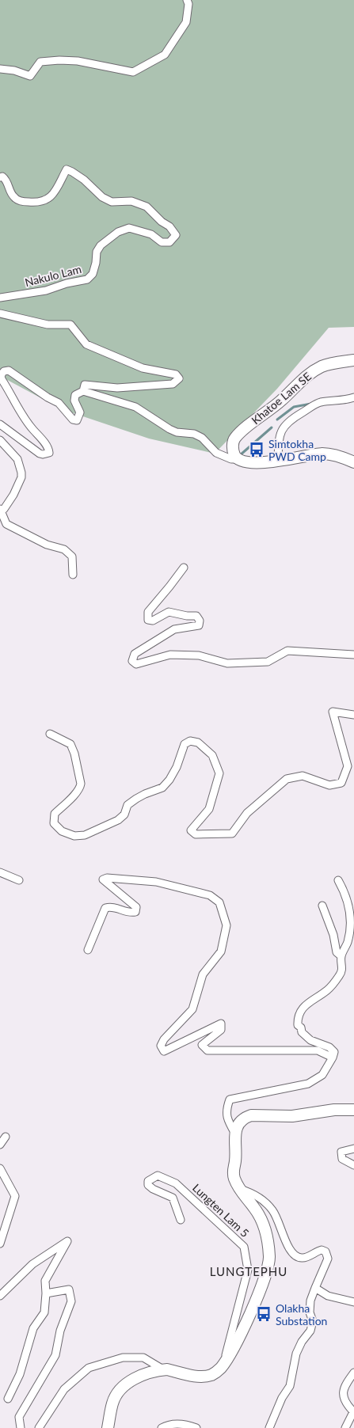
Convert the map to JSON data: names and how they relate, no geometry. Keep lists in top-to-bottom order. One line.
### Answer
{"streets":{"main road":["Khatoe Lam SE"],"street":["Nakulo Lam","Lungten Lam 5"]},"districts":["LUNGTEPHU"],"places":{"bus stop":["Simtokha PWD Camp","Olakha Substation"]}}
